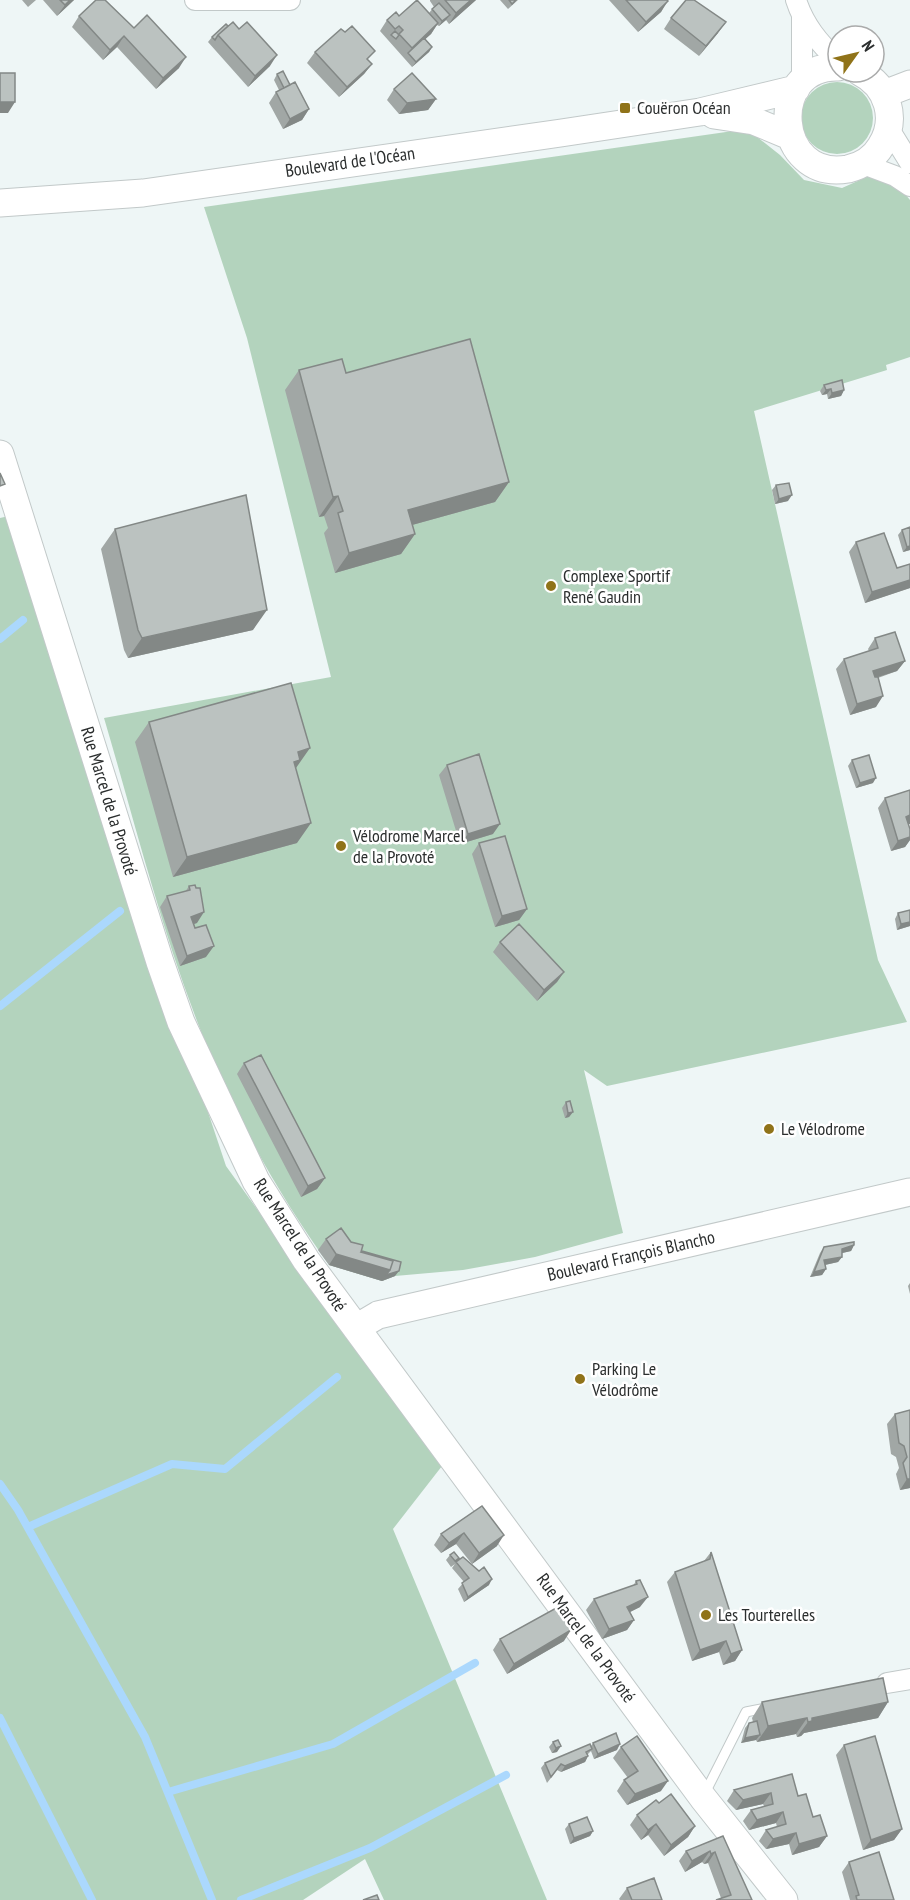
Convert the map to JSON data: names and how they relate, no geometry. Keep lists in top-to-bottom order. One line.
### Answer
{"streets":{"main road":["Boulevard de l'Océan","Rue Marcel de la Provoté","Boulevard François Blancho"]},"crossings":[["Rue Marcel de la Provoté","Boulevard François Blancho"]],"places":{"transit":["Couëron Océan"],"other":["Complexe Sportif René Gaudin","Vélodrome Marcel de la Provoté","Le Vélodrome","Parking Le Vélodrôme","Les Tourterelles"]},"north":"top right"}
